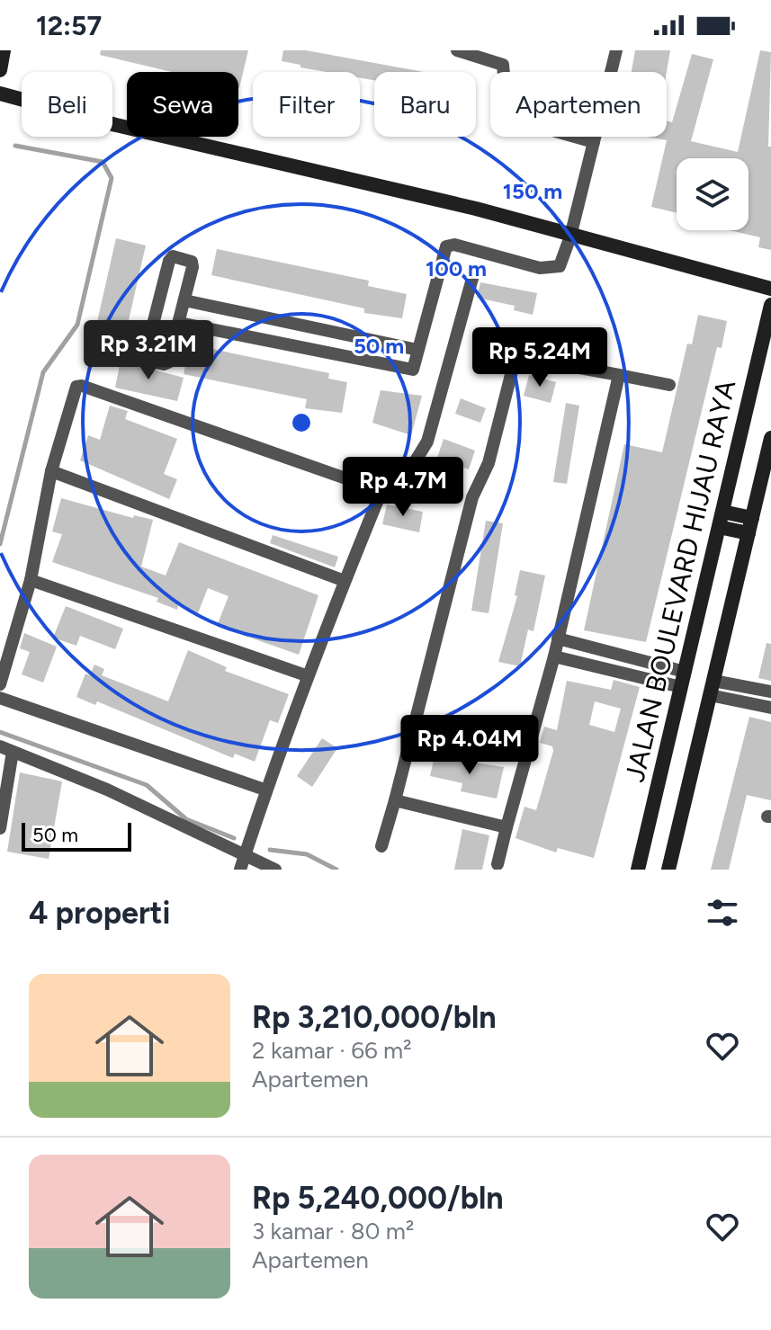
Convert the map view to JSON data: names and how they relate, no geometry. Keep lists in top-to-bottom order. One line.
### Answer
{"streets":{"street":["JALAN BOULEVARD HIJAU RAYA"]},"scale_bar":"50 m","page":{"status":"12:57","chip":["Beli","Sewa","Filter","Baru","Apartemen"],"price":["Rp 3.21M","Rp 5.24M","Rp 4.7M","Rp 4.04M"],"scale":"50 m","heading":"4 properti","list":[{"name":"Rp 3,210,000/bln","note":"2 kamar · 66 m² · Apartemen"},{"name":"Rp 5,240,000/bln","note":"3 kamar · 80 m² · Apartemen"}]},"rings":["150 m","100 m","50 m"]}
